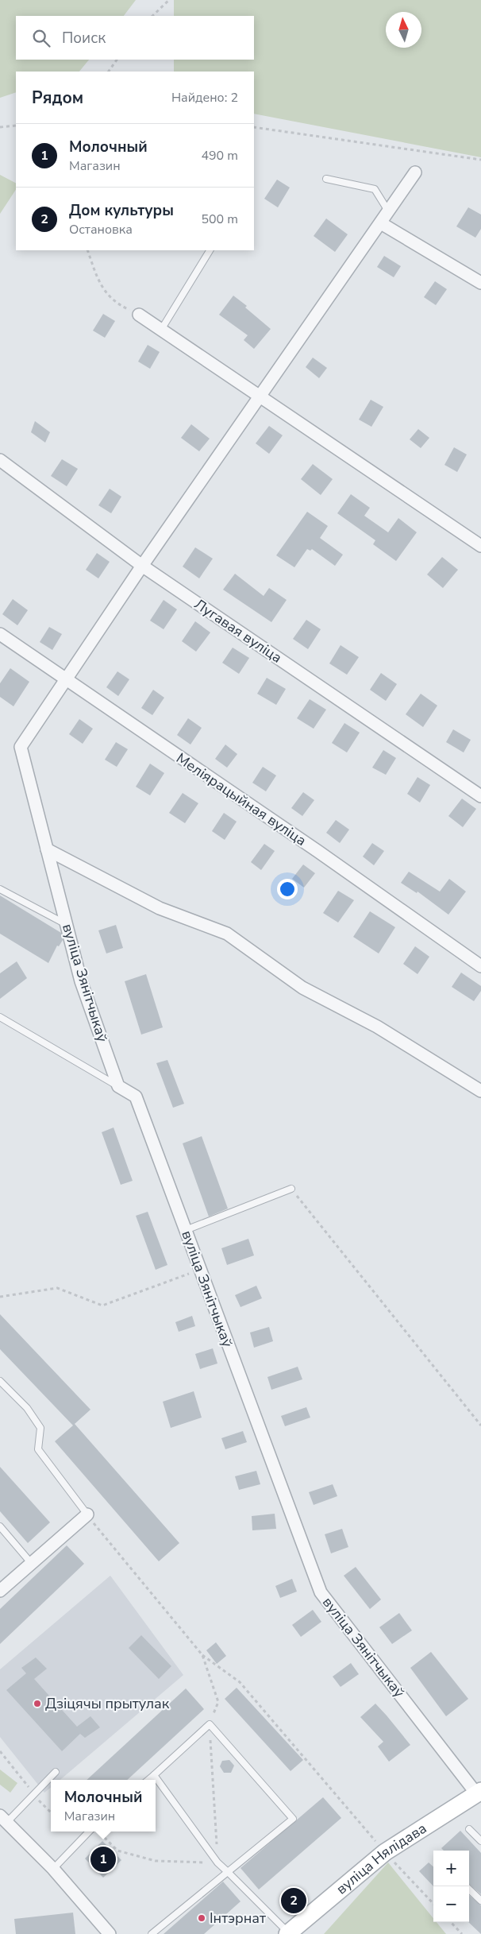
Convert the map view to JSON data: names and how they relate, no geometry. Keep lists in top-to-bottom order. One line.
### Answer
{"streets":{"street":["Лугавая вуліца","Меліярацыйная вуліца","вуліца Зянітчыкаў","вуліца Нялідава"]},"crossings":[["Меліярацыйная вуліца","вуліца Зянітчыкаў"],["вуліца Зянітчыкаў","вуліца Нялідава"]],"places":["Дзіцячы прытулак","Інтэрнат"],"north":"top","page":{"search":"Поиск","heading":["Рядом","Найдено: 2"],"list":[{"mark":"1","name":"Молочный","note":"Магазин","value":"490 m"},{"mark":"2","name":"Дом культуры","note":"Остановка","value":"500 m"}],"popup":["Молочный","Магазин"],"pins":["1","2"],"map_buttons":["+","−"]}}
